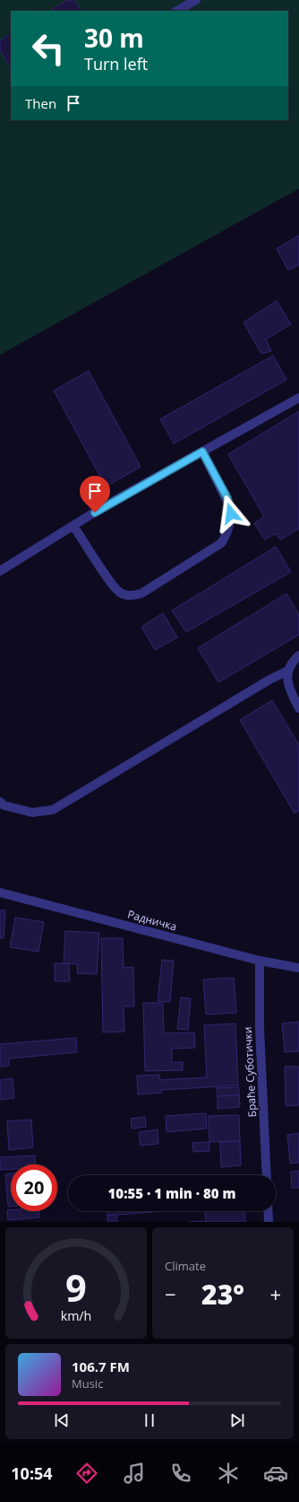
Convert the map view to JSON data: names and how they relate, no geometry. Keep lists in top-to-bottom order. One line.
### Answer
{"streets":{"street":["Радничка","Браће Суботички"]},"crossings":[["Радничка","Браће Суботички"]],"page":{"turn":["30 m","Turn left"],"then":"Then","limit":"20","trip":"10:55 · 1 min · 80 m","tile":"Climate","heat":["−","23°","+"],"song":["106.7 FM","Music"],"tabs":"10:54","gauge":["9","km/h"]}}
